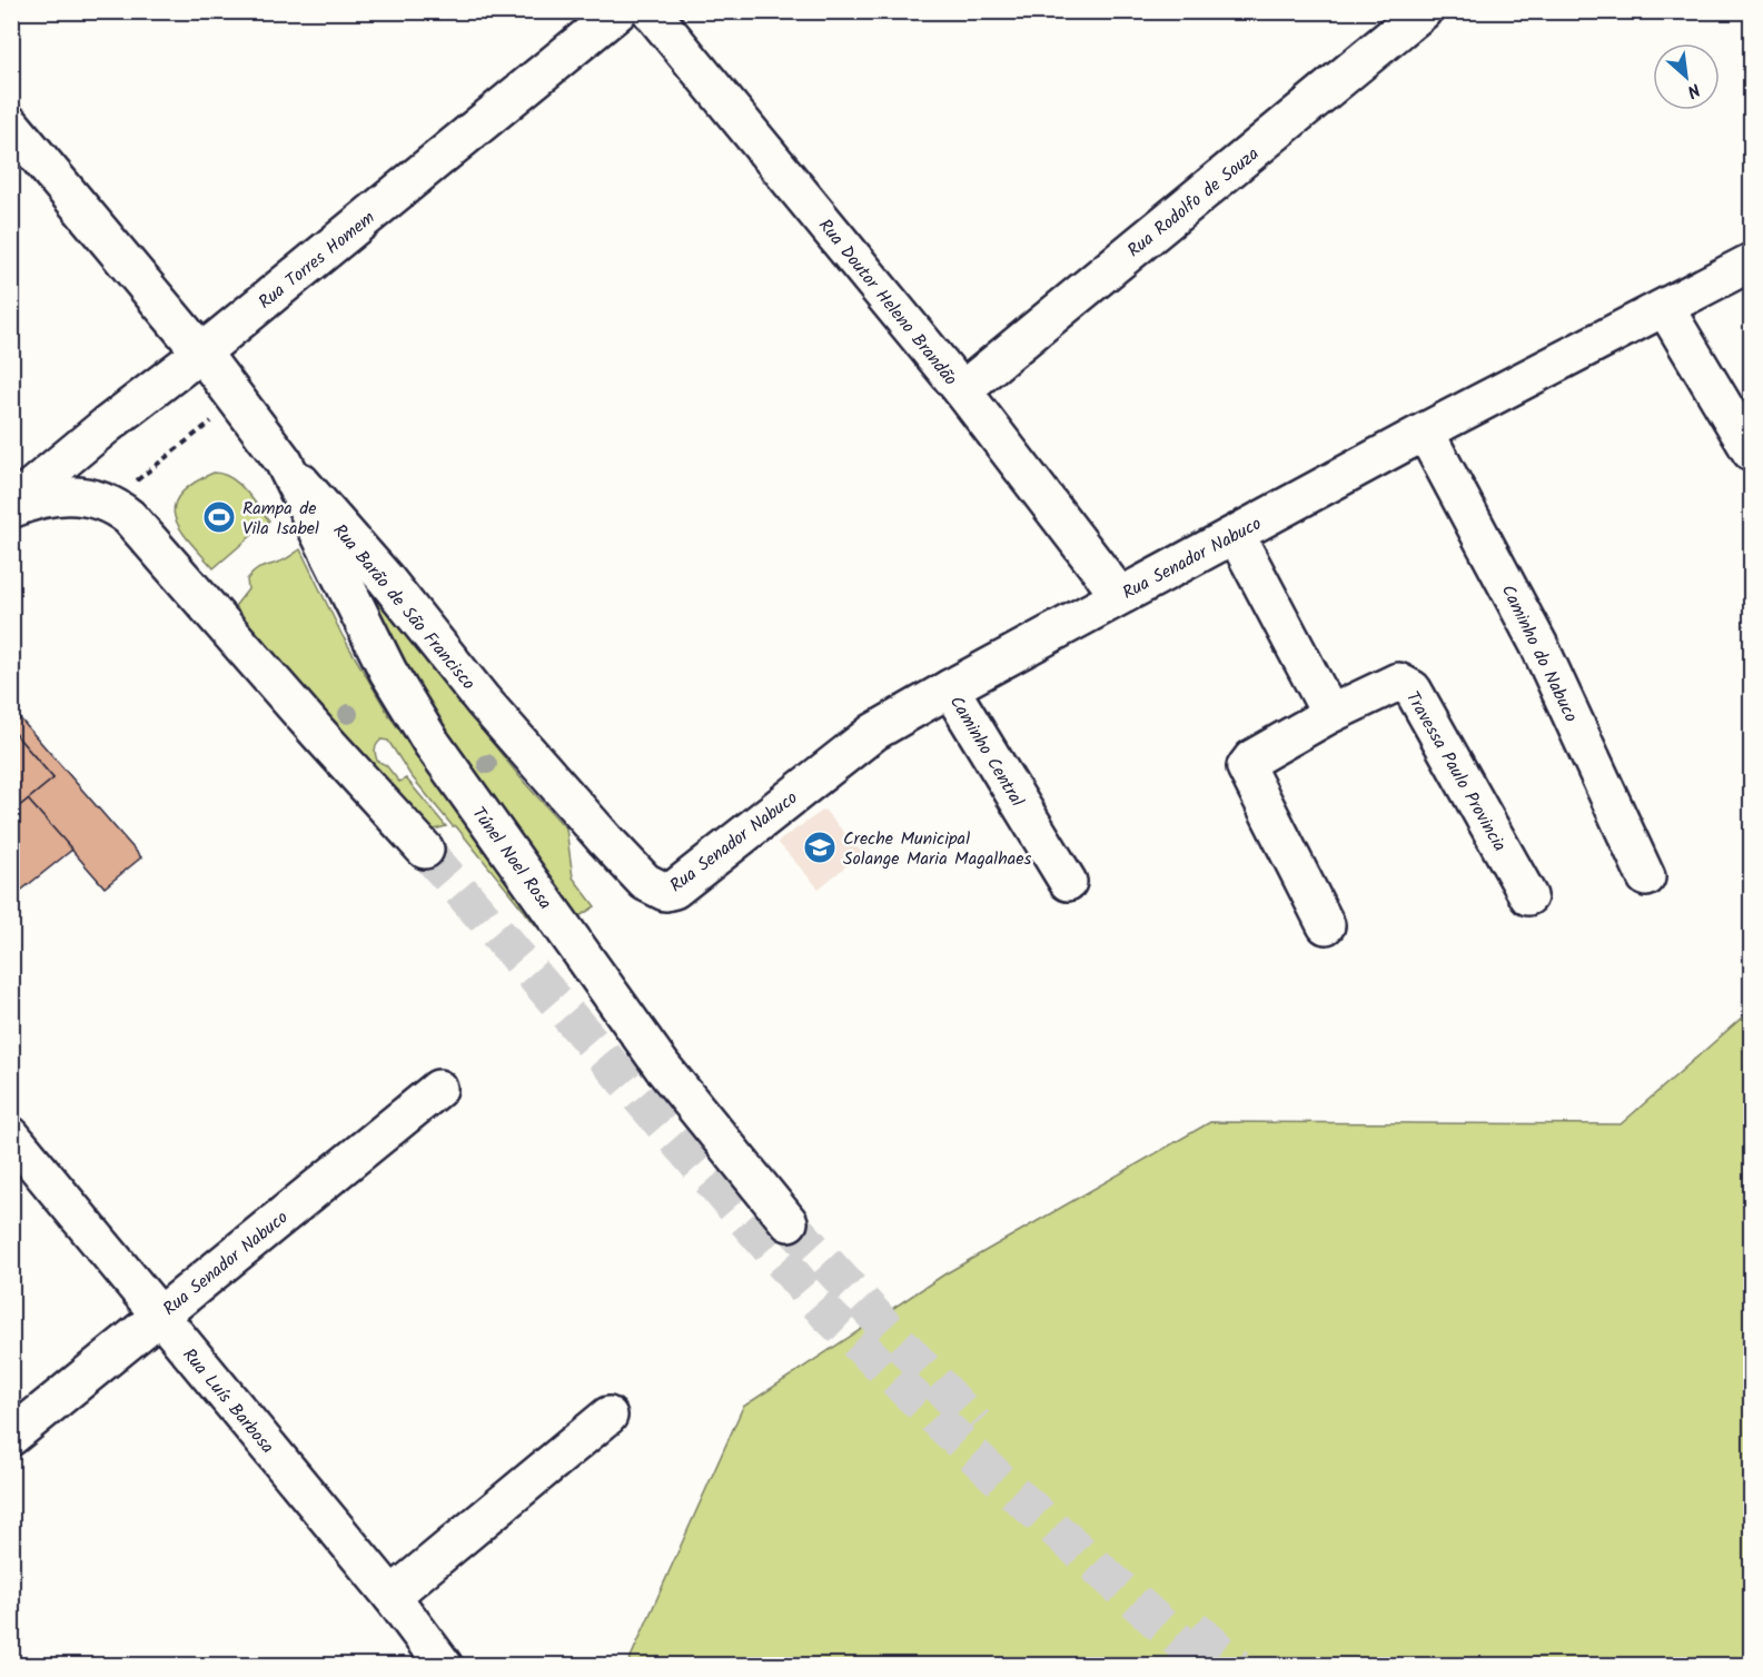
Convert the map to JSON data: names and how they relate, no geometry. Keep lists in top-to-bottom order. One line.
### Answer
{"streets":{"street":["Rua Rodolfo de Souza","Rua Torres Homem","Rua Doutor Heleno Brandão","Rua Senador Nabuco","Rua Barão de São Francisco","Caminho do Nabuco","Caminho Central","Travessa Paulo Provincia","Túnel Noel Rosa","Rua Luís Barbosa"]},"crossings":[["Rua Rodolfo de Souza","Rua Doutor Heleno Brandão"],["Rua Torres Homem","Rua Barão de São Francisco"],["Rua Doutor Heleno Brandão","Rua Senador Nabuco"],["Rua Senador Nabuco","Rua Barão de São Francisco"],["Rua Senador Nabuco","Caminho do Nabuco"],["Rua Senador Nabuco","Caminho Central"],["Rua Senador Nabuco","Rua Luís Barbosa"],["Rua Barão de São Francisco","Túnel Noel Rosa"]],"places":{"sports":["Rampa de Vila Isabel"],"school or university":["Creche Municipal Solange Maria Magalhaes"]},"north":"bottom right"}
